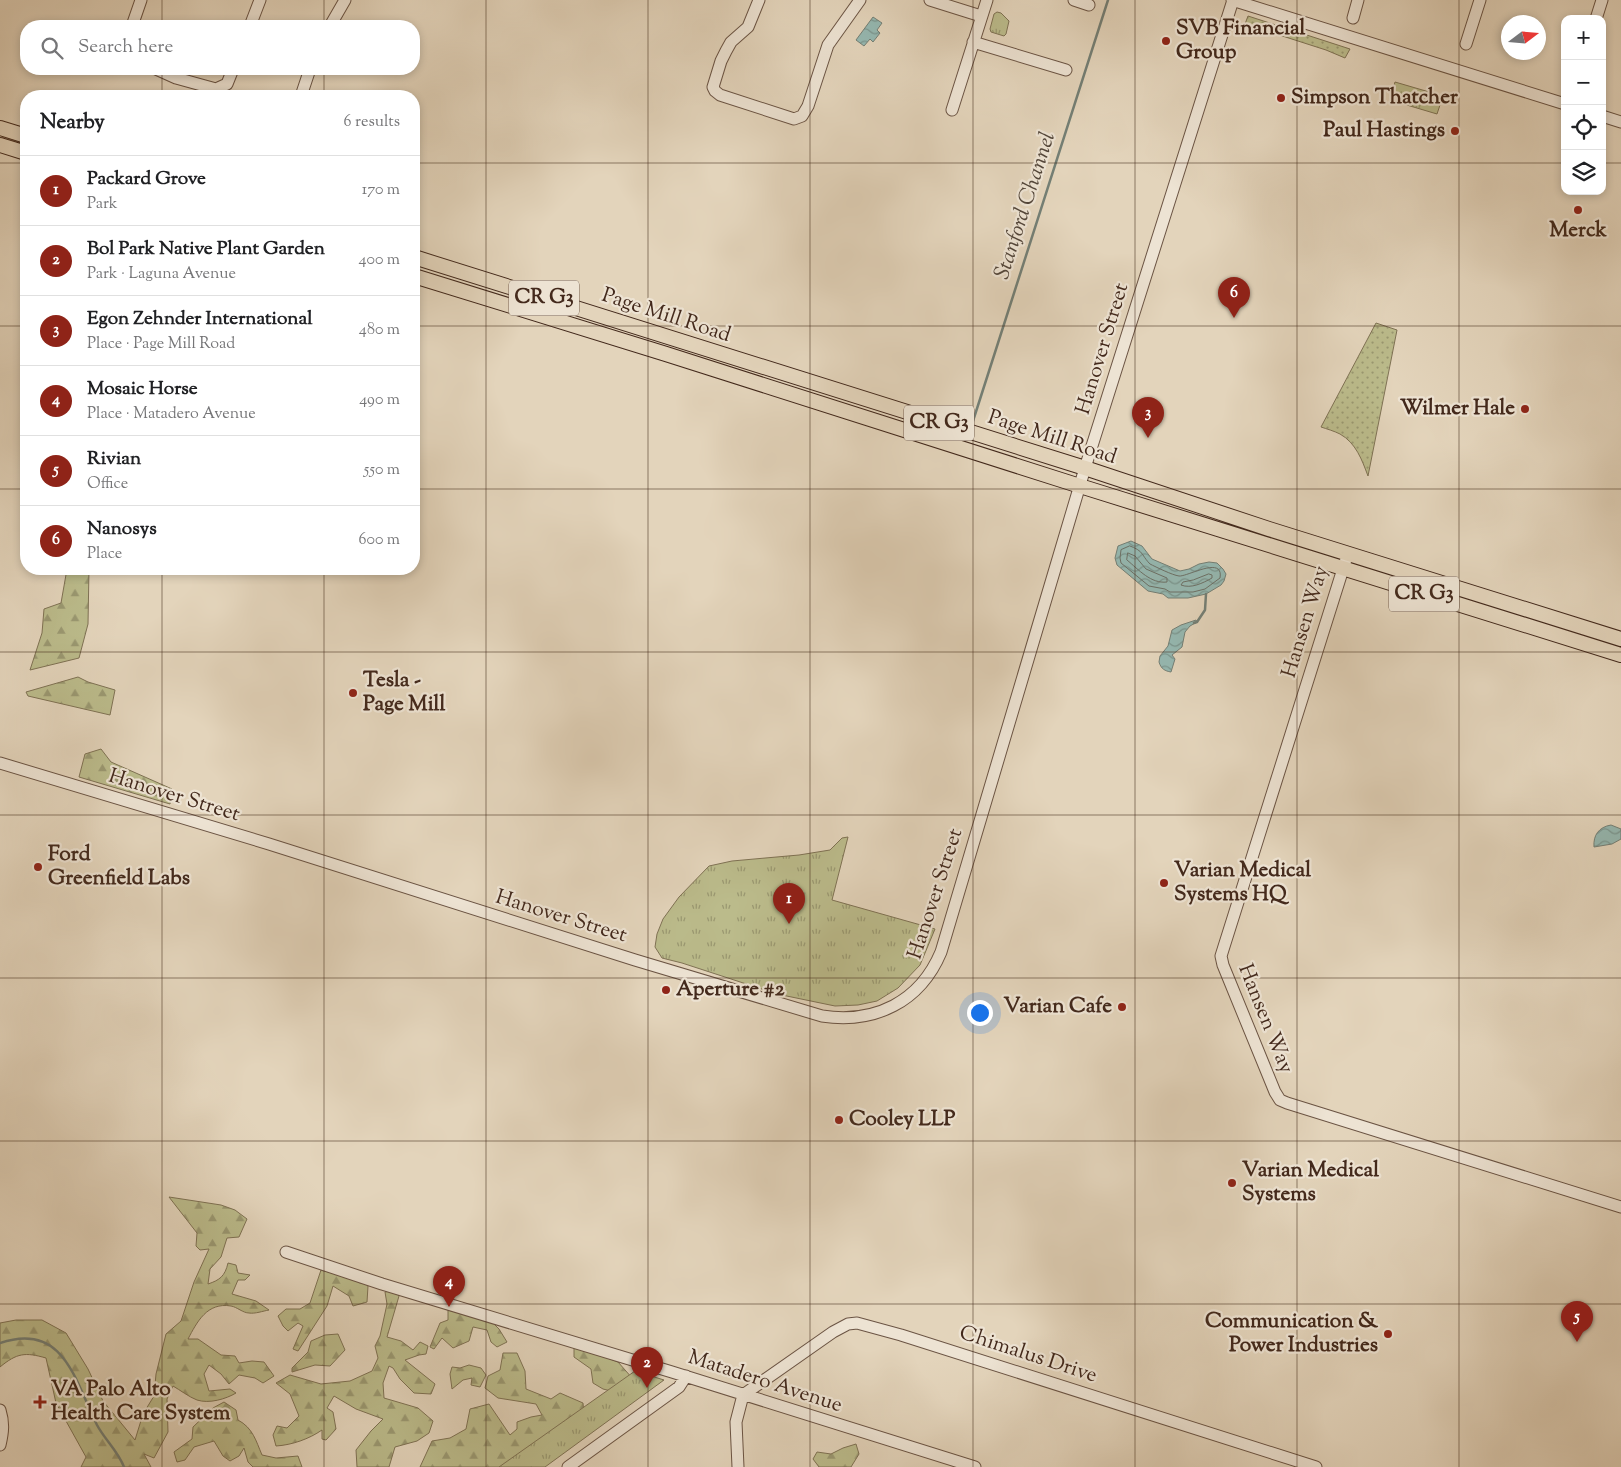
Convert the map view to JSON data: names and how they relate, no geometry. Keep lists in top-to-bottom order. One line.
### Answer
{"streets":{"main road":["CR G3","Page Mill Road"],"street":["Hanover Street","Hansen Way","Chimalus Drive","Matadero Avenue"]},"crossings":[["Page Mill Road","Hanover Street"],["Page Mill Road","Hansen Way"],["Chimalus Drive","Matadero Avenue"]],"water":["Stanford Channel"],"places":{"other":["SVB Financial Group","Simpson Thatcher","Paul Hastings","Merck","Wilmer Hale","Tesla - Page Mill","Ford Greenfield Labs","Varian Medical Systems HQ","Aperture #2","Varian Cafe","Cooley LLP","Varian Medical Systems","Communication & Power Industries"],"health":["VA Palo Alto Health Care System"]},"north":"right","page":{"map_buttons":["+","−"],"search":"Search here","heading":["Nearby","6 results"],"list":[{"mark":"1","name":"Packard Grove","note":"Park","value":"170 m"},{"mark":"2","name":"Bol Park Native Plant Garden","note":"Park · Laguna Avenue","value":"400 m"},{"mark":"3","name":"Egon Zehnder International","note":"Place · Page Mill Road","value":"480 m"},{"mark":"4","name":"Mosaic Horse","note":"Place · Matadero Avenue","value":"490 m"},{"mark":"5","name":"Rivian","note":"Office","value":"550 m"},{"mark":"6","name":"Nanosys","note":"Place","value":"600 m"}],"pins":["6","3","1","4","5","2"]}}
